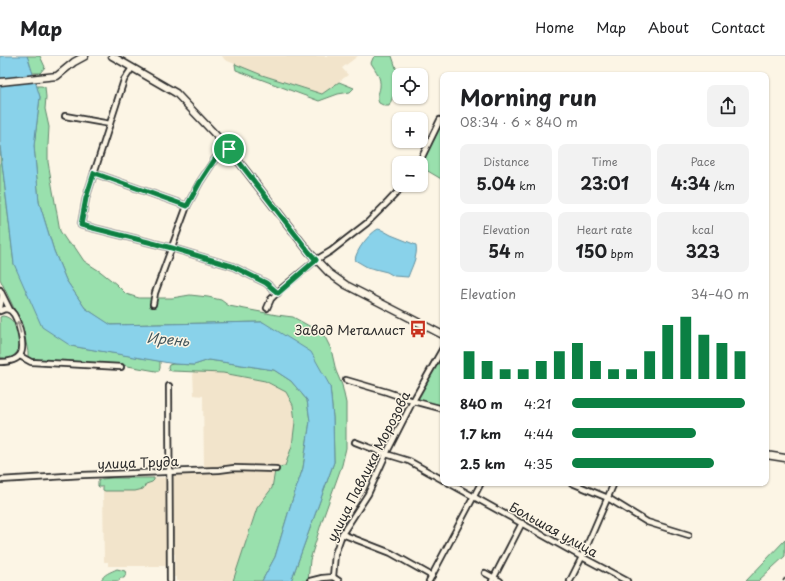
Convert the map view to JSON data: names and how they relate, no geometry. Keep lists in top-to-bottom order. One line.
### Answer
{"streets":{"street":["улица Труда","улица Павлика Морозова","Большая улица"]},"water":["Ирень"],"places":{"bus stop":["Завод Металлист"]},"page":{"header":"Map","nav":["Home","Map","About","Contact"],"map_buttons":["+","−"],"heading":["Morning run","08:34 · 6 × 840 m"],"stats":[["Distance","5.04 km"],["Time","23:01"],["Pace","4:34 /km"],["Elevation","54 m"],["Heart rate","150 bpm"],["kcal","323"]],"chart":["Elevation","34–40 m"],"list":[{"name":"840 m","note":"4:21"},{"name":"1.7 km","note":"4:44"},{"name":"2.5 km","note":"4:35"}]}}
